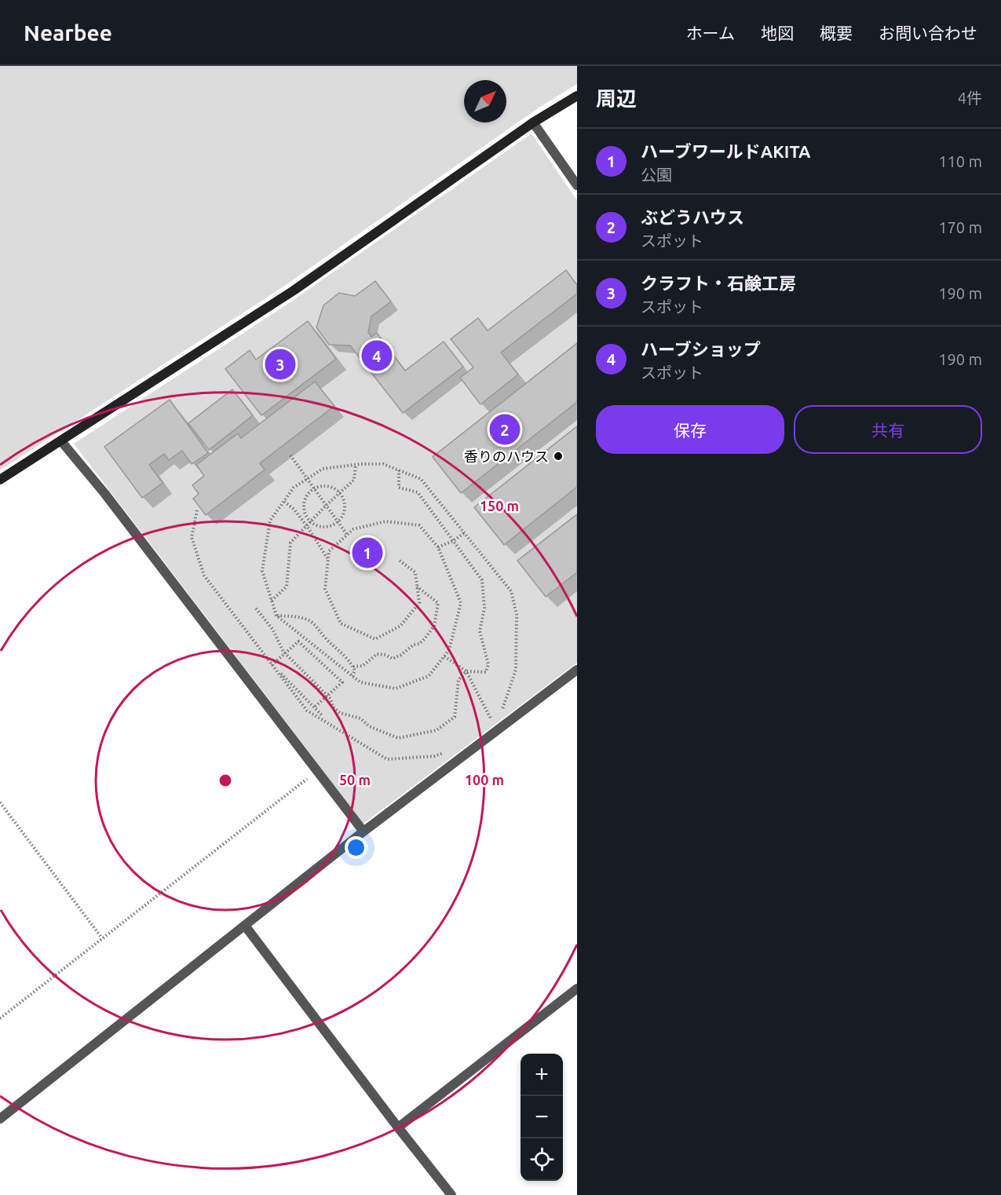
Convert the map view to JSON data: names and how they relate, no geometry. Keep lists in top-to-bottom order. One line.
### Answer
{"places":["香りのハウス"],"north":"top right","page":{"header":"Nearbee","nav":["ホーム","地図","概要","お問い合わせ"],"heading":["周辺","4件"],"list":[{"mark":"1","name":"ハーブワールドAKITA","note":"公園","value":"110 m"},{"mark":"2","name":"ぶどうハウス","note":"スポット","value":"170 m"},{"mark":"3","name":"クラフト・石鹸工房","note":"スポット","value":"190 m"},{"mark":"4","name":"ハーブショップ","note":"スポット","value":"190 m"}],"pins":["4","3","2","1"],"buttons":["保存","共有"],"map_buttons":["+","−"]},"rings":["150 m","50 m","100 m"]}
